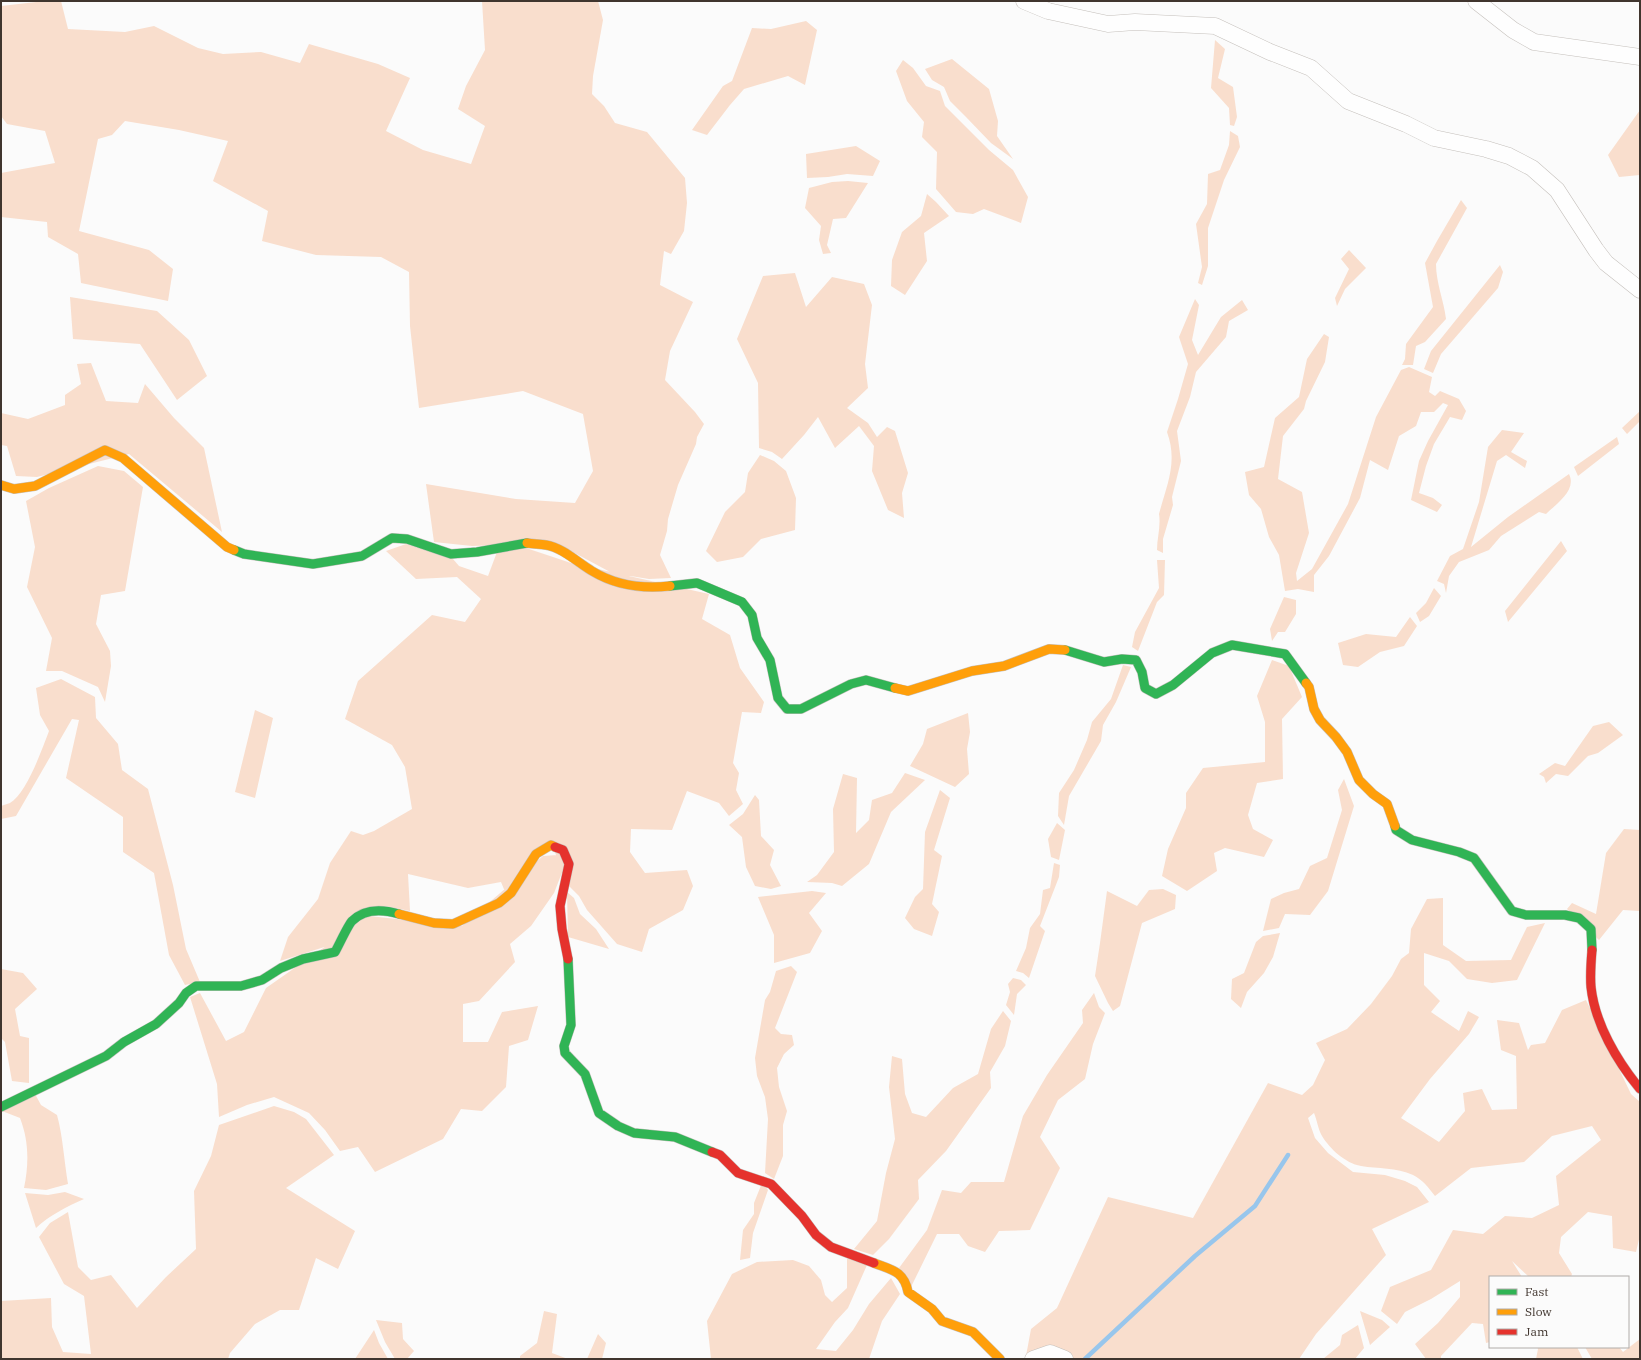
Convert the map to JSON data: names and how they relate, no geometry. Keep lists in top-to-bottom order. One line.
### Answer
{"legend":["Fast","Slow","Jam"]}
